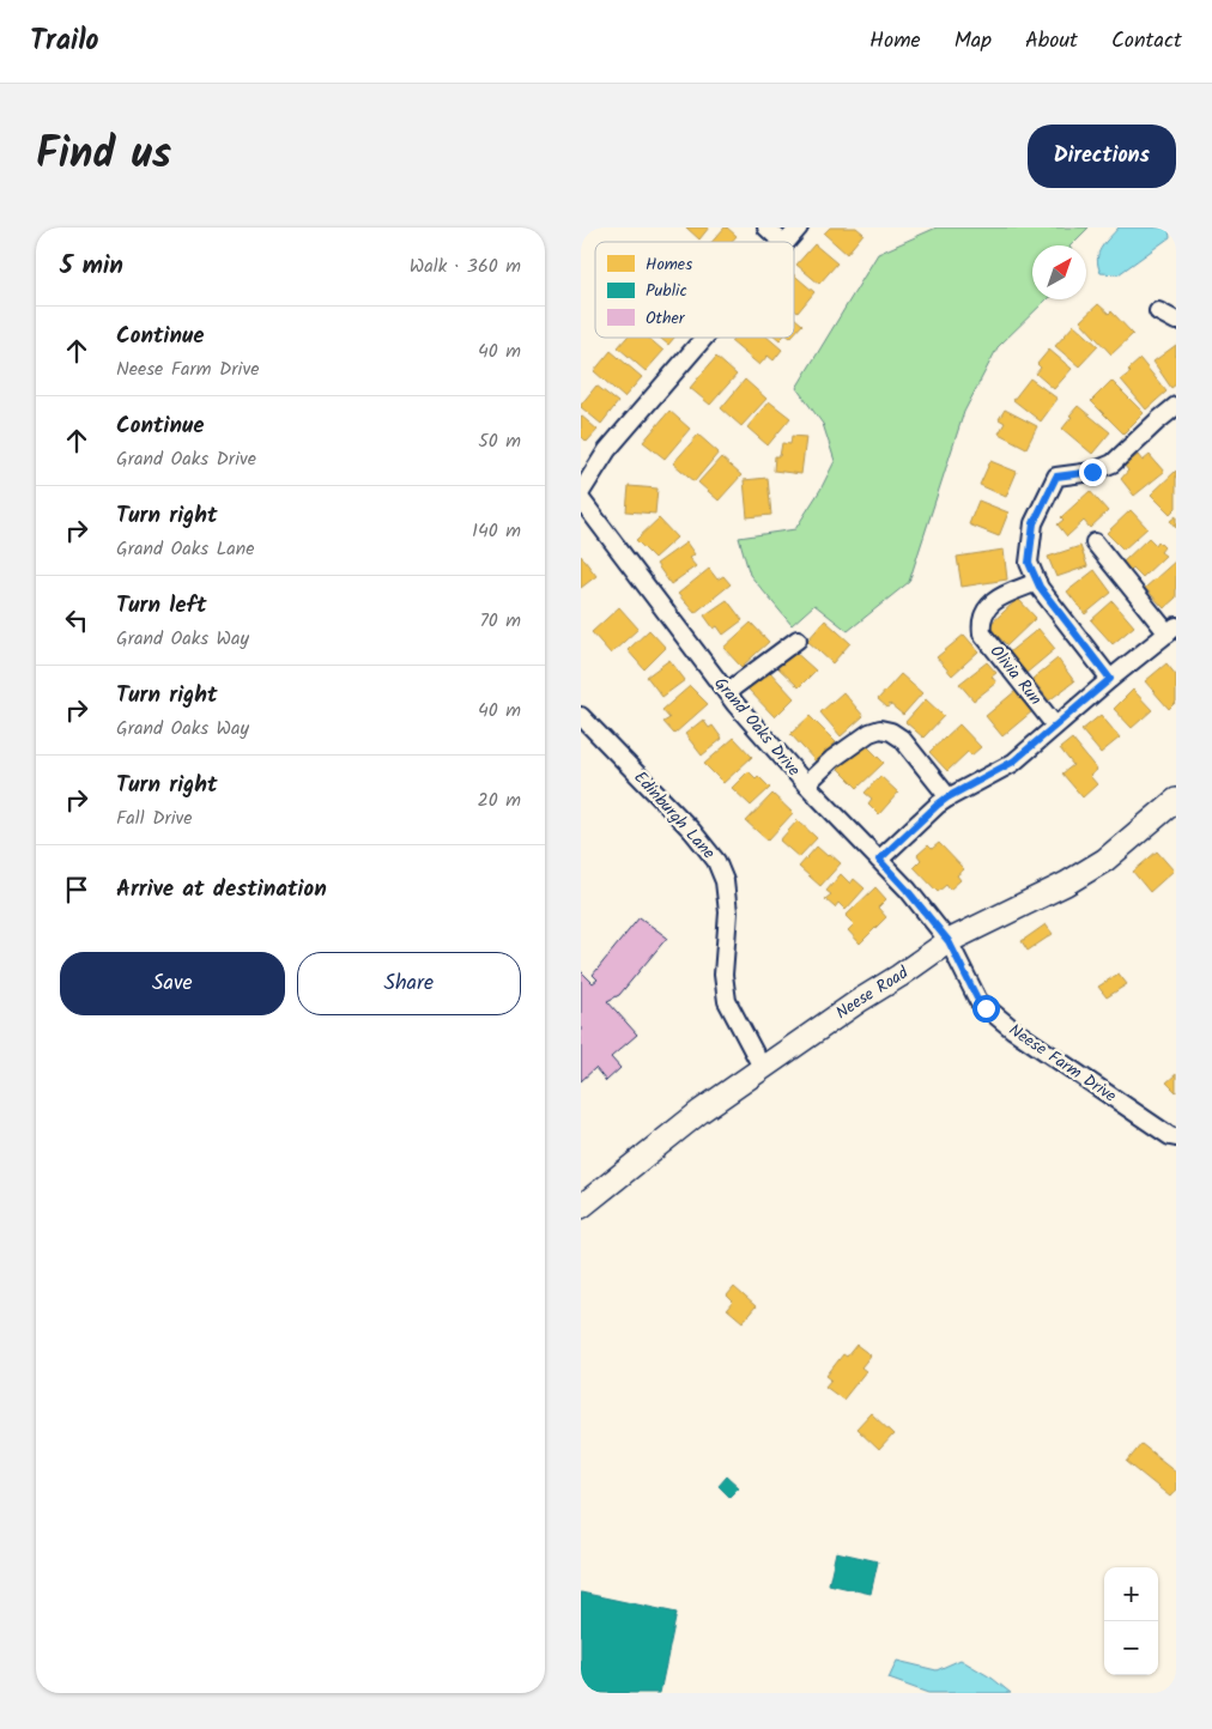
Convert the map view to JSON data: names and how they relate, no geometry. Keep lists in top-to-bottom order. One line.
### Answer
{"streets":{"street":["Olivia Run","Grand Oaks Drive","Edinburgh Lane","Neese Road","Neese Farm Drive"]},"crossings":[["Grand Oaks Drive","Neese Road"],["Grand Oaks Drive","Neese Farm Drive"],["Edinburgh Lane","Neese Road"],["Neese Road","Neese Farm Drive"]],"legend":["Homes","Public","Other"],"north":"top right","page":{"header":"Trailo","nav":["Home","Map","About","Contact"],"title":"Find us","buttons":["Directions",["Save","Share"]],"heading":["5 min","Walk · 360 m"],"list":[["Continue","Neese Farm Drive","40 m"],["Continue","Grand Oaks Drive","50 m"],["Turn right","Grand Oaks Lane","140 m"],["Turn left","Grand Oaks Way","70 m"],["Turn right","Grand Oaks Way","40 m"],["Turn right","Fall Drive","20 m"],"Arrive at destination"],"map_buttons":["+","−"]}}
